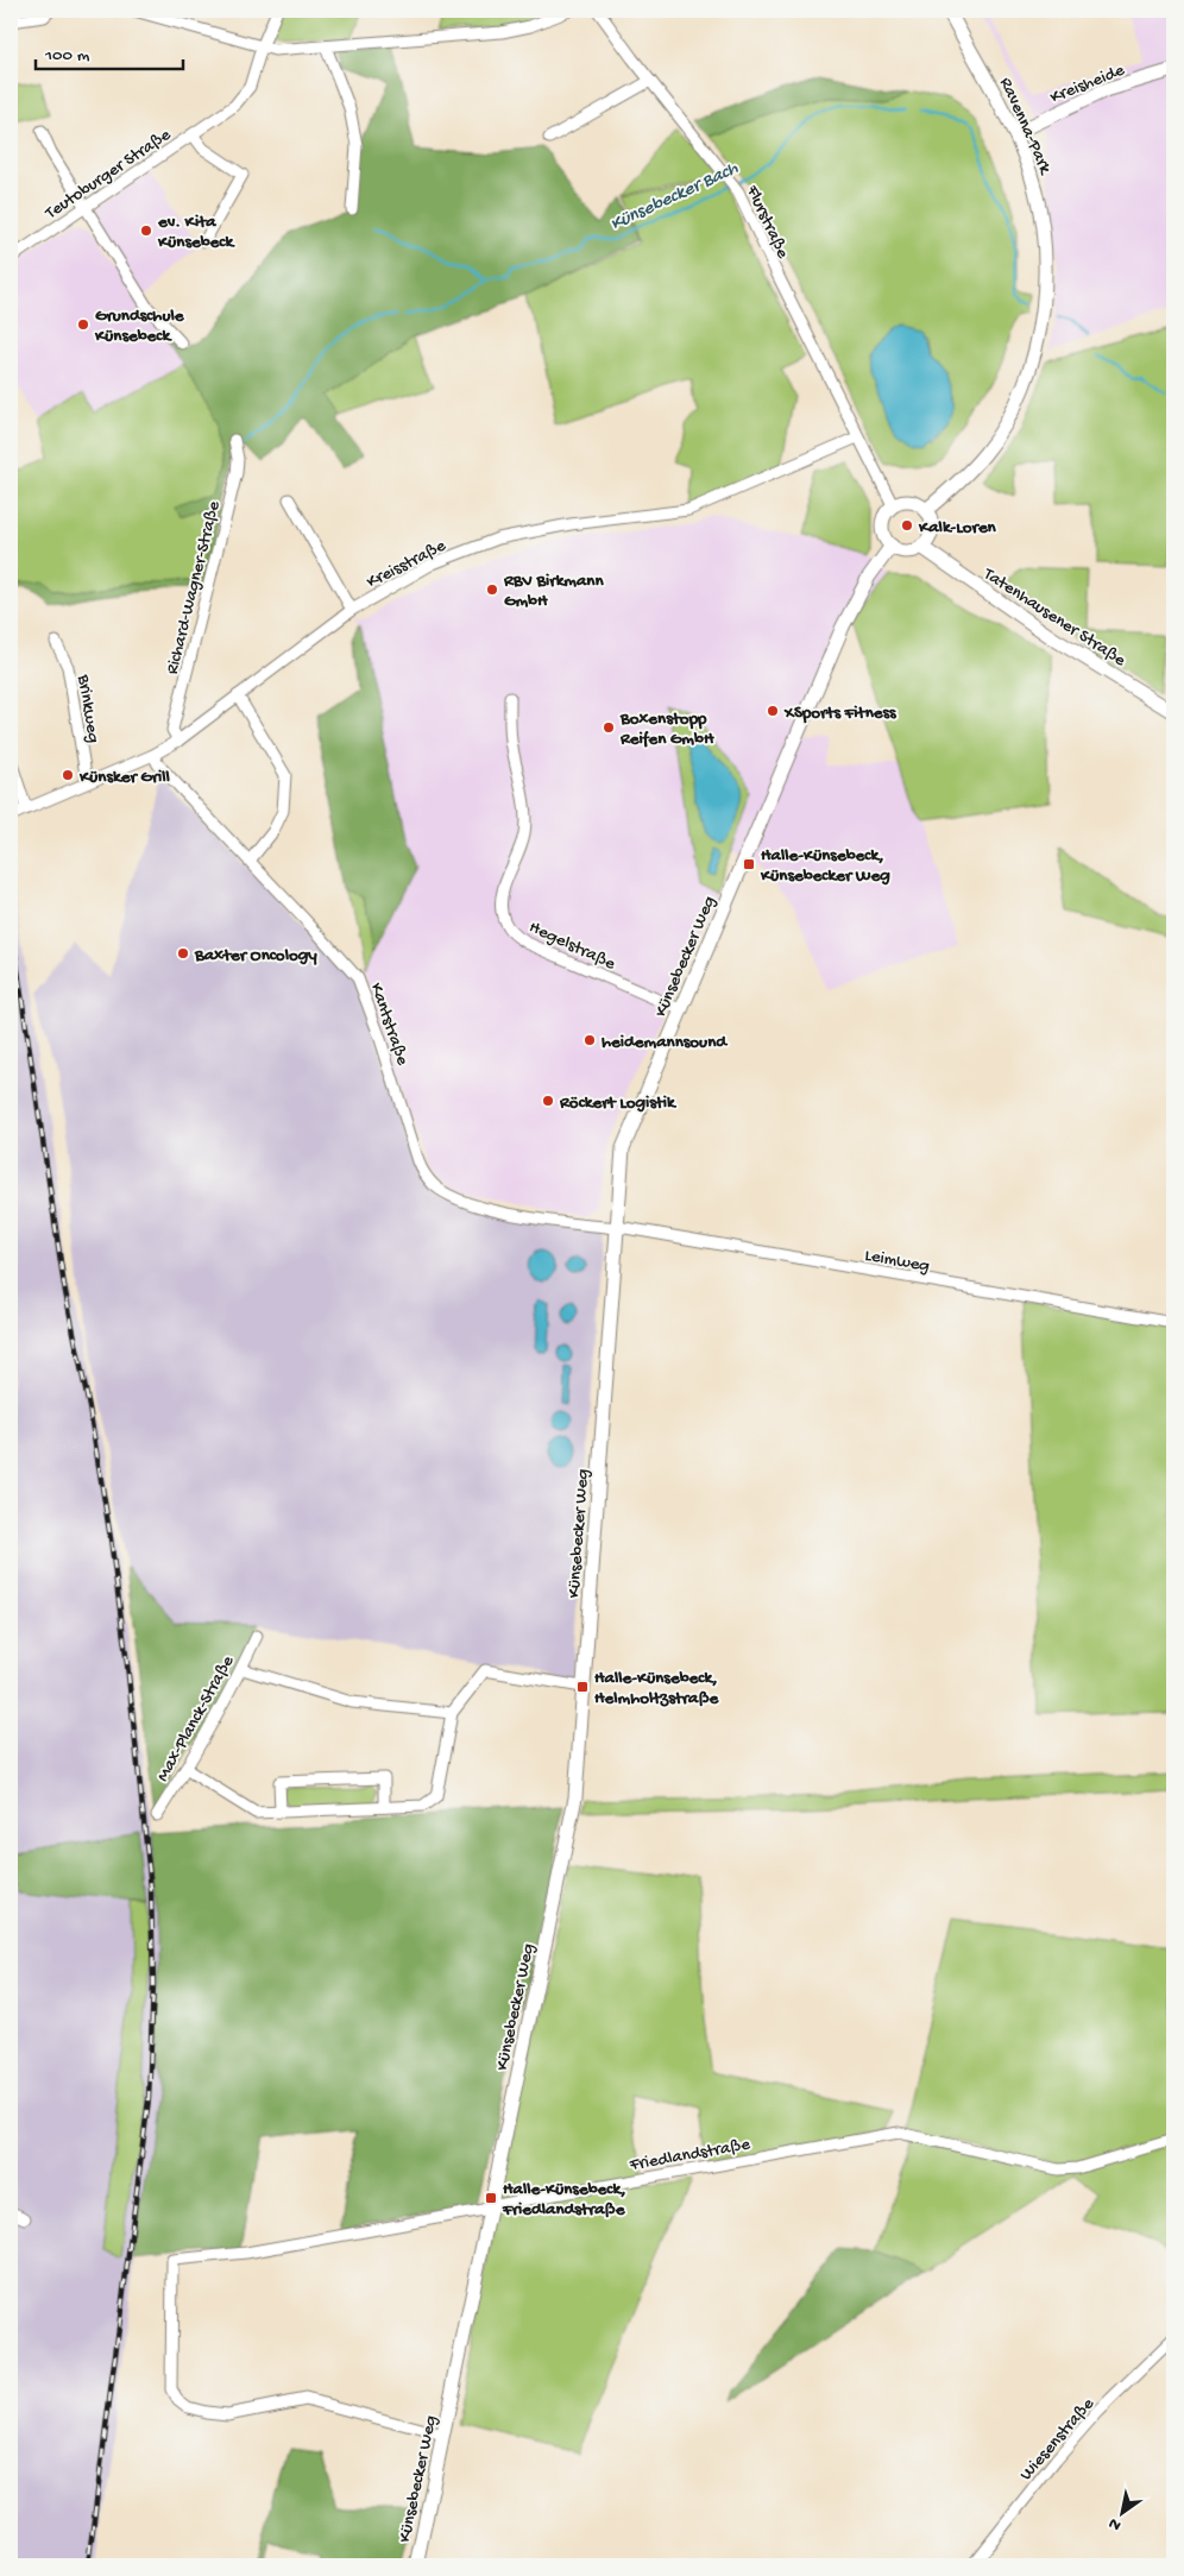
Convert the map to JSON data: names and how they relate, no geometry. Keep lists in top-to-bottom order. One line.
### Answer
{"streets":{"street":["Kreisheide","Ravenna-Park","Teutoburger Straße","Flurstraße","Kreisstraße","Richard-Wagner-Straße","Tatenhausener Straße","Brinkweg","Hegelstraße","Künsebecker Weg","Kantstraße","Leimweg","Max-Planck-Straße","Friedlandstraße","Wiesenstraße"]},"crossings":[["Kreisheide","Ravenna-Park"],["Ravenna-Park","Tatenhausener Straße"],["Ravenna-Park","Künsebecker Weg"],["Flurstraße","Kreisstraße"],["Kreisstraße","Richard-Wagner-Straße"],["Kreisstraße","Brinkweg"],["Kreisstraße","Kantstraße"],["Tatenhausener Straße","Künsebecker Weg"],["Hegelstraße","Künsebecker Weg"],["Künsebecker Weg","Kantstraße"],["Künsebecker Weg","Leimweg"],["Künsebecker Weg","Friedlandstraße"],["Kantstraße","Leimweg"]],"water":["Künsebecker Bach"],"places":{"other":["ev. Kita Künsebeck","Grundschule Künsebeck","Kalk-Loren","RBV Birkmann GmbH","XSports Fitness","Boxenstopp Reifen GmbH","Künsker Grill","Baxter Oncology","heidemannsound","Röckert Logistik"],"transit":["Halle-Künsebeck, Künsebecker Weg","Halle-Künsebeck, Helmholtzstraße","Halle-Künsebeck, Friedlandstraße"]},"scale_bar":"100 m","north":"bottom left"}
